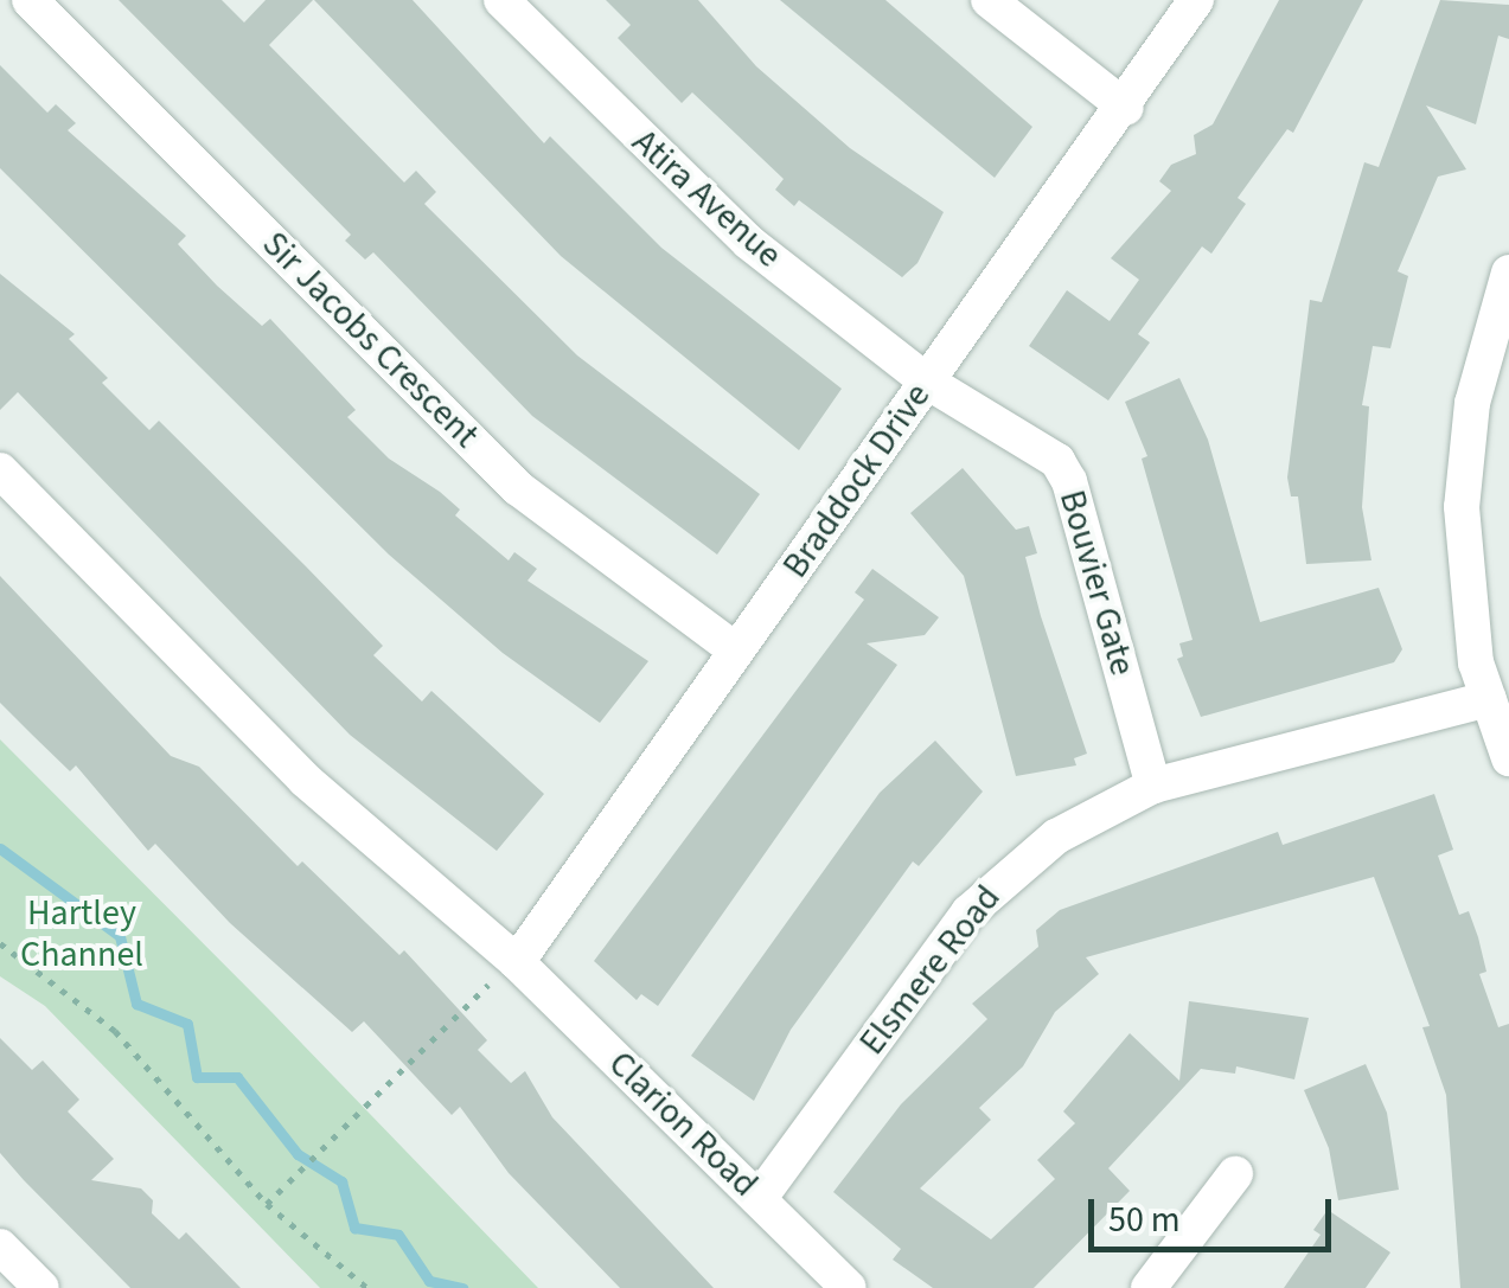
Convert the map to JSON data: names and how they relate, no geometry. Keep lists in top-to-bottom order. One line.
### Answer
{"streets":{"street":["Atira Avenue","Sir Jacobs Crescent","Braddock Drive","Bouvier Gate","Elsmere Road","Clarion Road"]},"crossings":[["Atira Avenue","Braddock Drive"],["Atira Avenue","Bouvier Gate"],["Sir Jacobs Crescent","Braddock Drive"],["Braddock Drive","Bouvier Gate"],["Braddock Drive","Clarion Road"],["Bouvier Gate","Elsmere Road"],["Elsmere Road","Clarion Road"]],"parks":["Hartley Channel"],"scale_bar":"50 m"}
